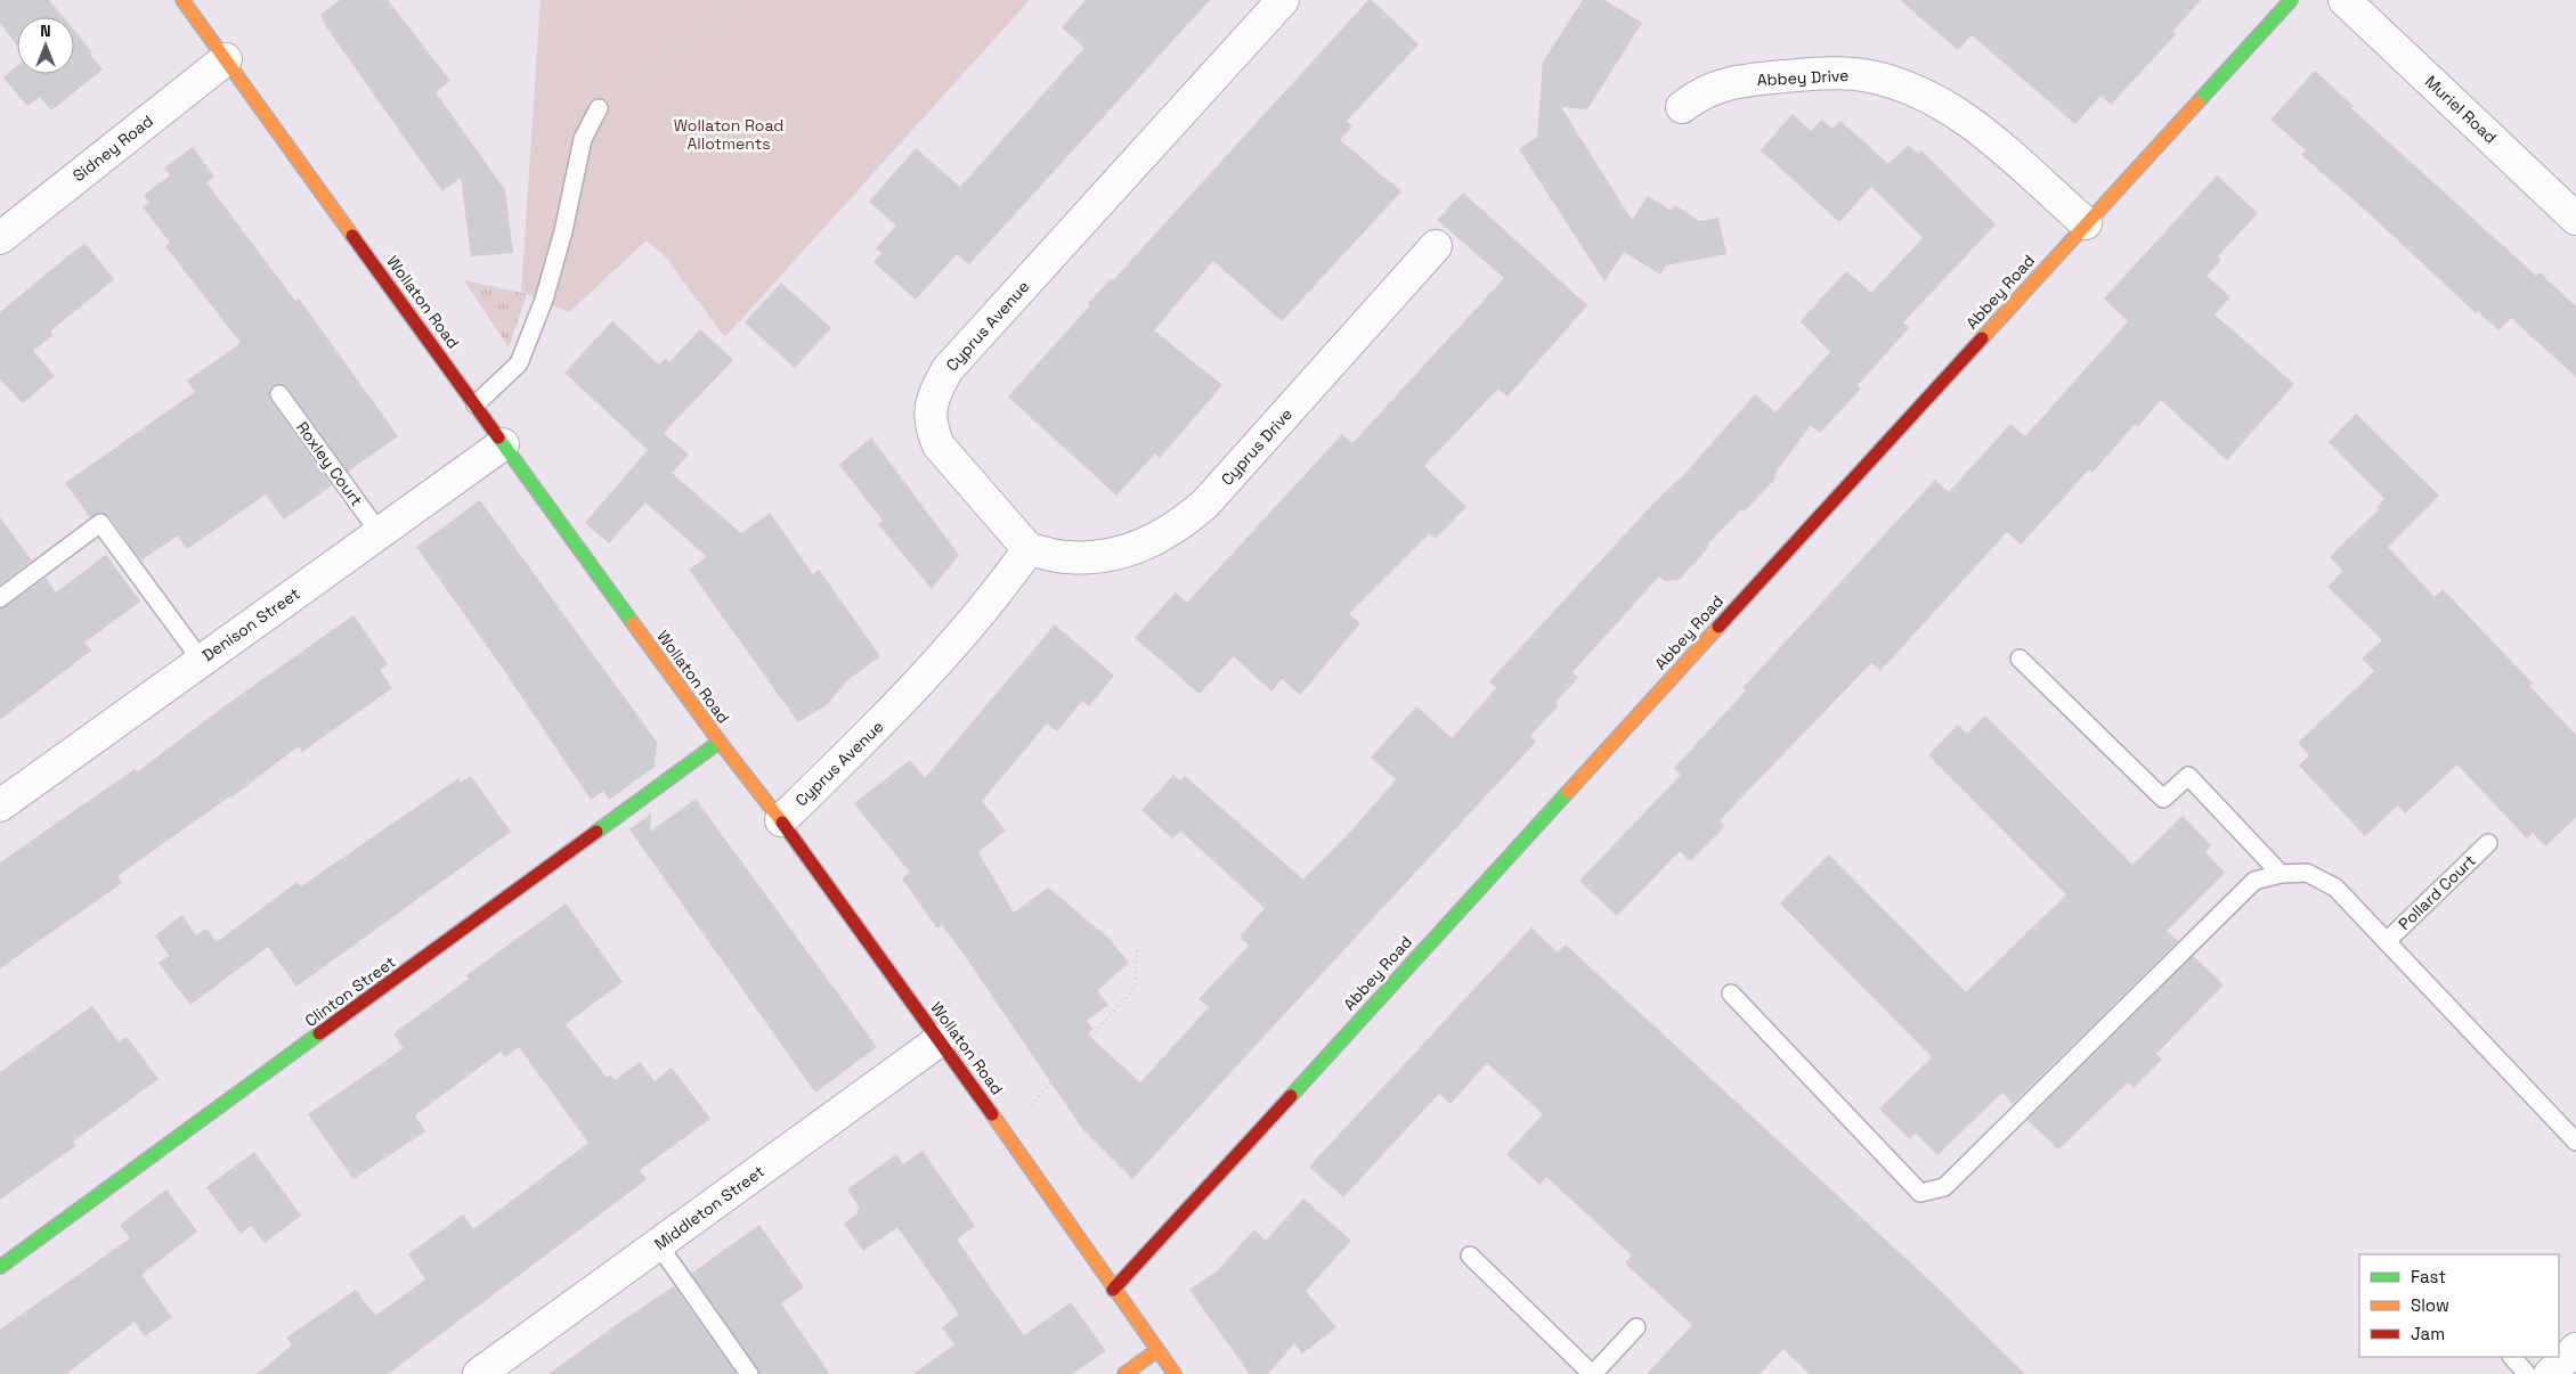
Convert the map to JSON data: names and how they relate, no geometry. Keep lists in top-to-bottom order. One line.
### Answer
{"streets":{"street":["Abbey Drive","Muriel Road","Sidney Road","Abbey Road","Wollaton Road","Cyprus Avenue","Cyprus Drive","Denison Street","Clinton Street","Middleton Street"],"lane":["Roxley Court","Pollard Court"]},"crossings":[["Abbey Drive","Abbey Road"],["Sidney Road","Wollaton Road"],["Abbey Road","Wollaton Road"],["Wollaton Road","Cyprus Avenue"],["Wollaton Road","Denison Street"],["Wollaton Road","Clinton Street"],["Wollaton Road","Middleton Street"],["Cyprus Avenue","Cyprus Drive"],["Roxley Court","Denison Street"]],"parks":["Wollaton Road Allotments"],"legend":["Fast","Slow","Jam"],"north":"top"}
